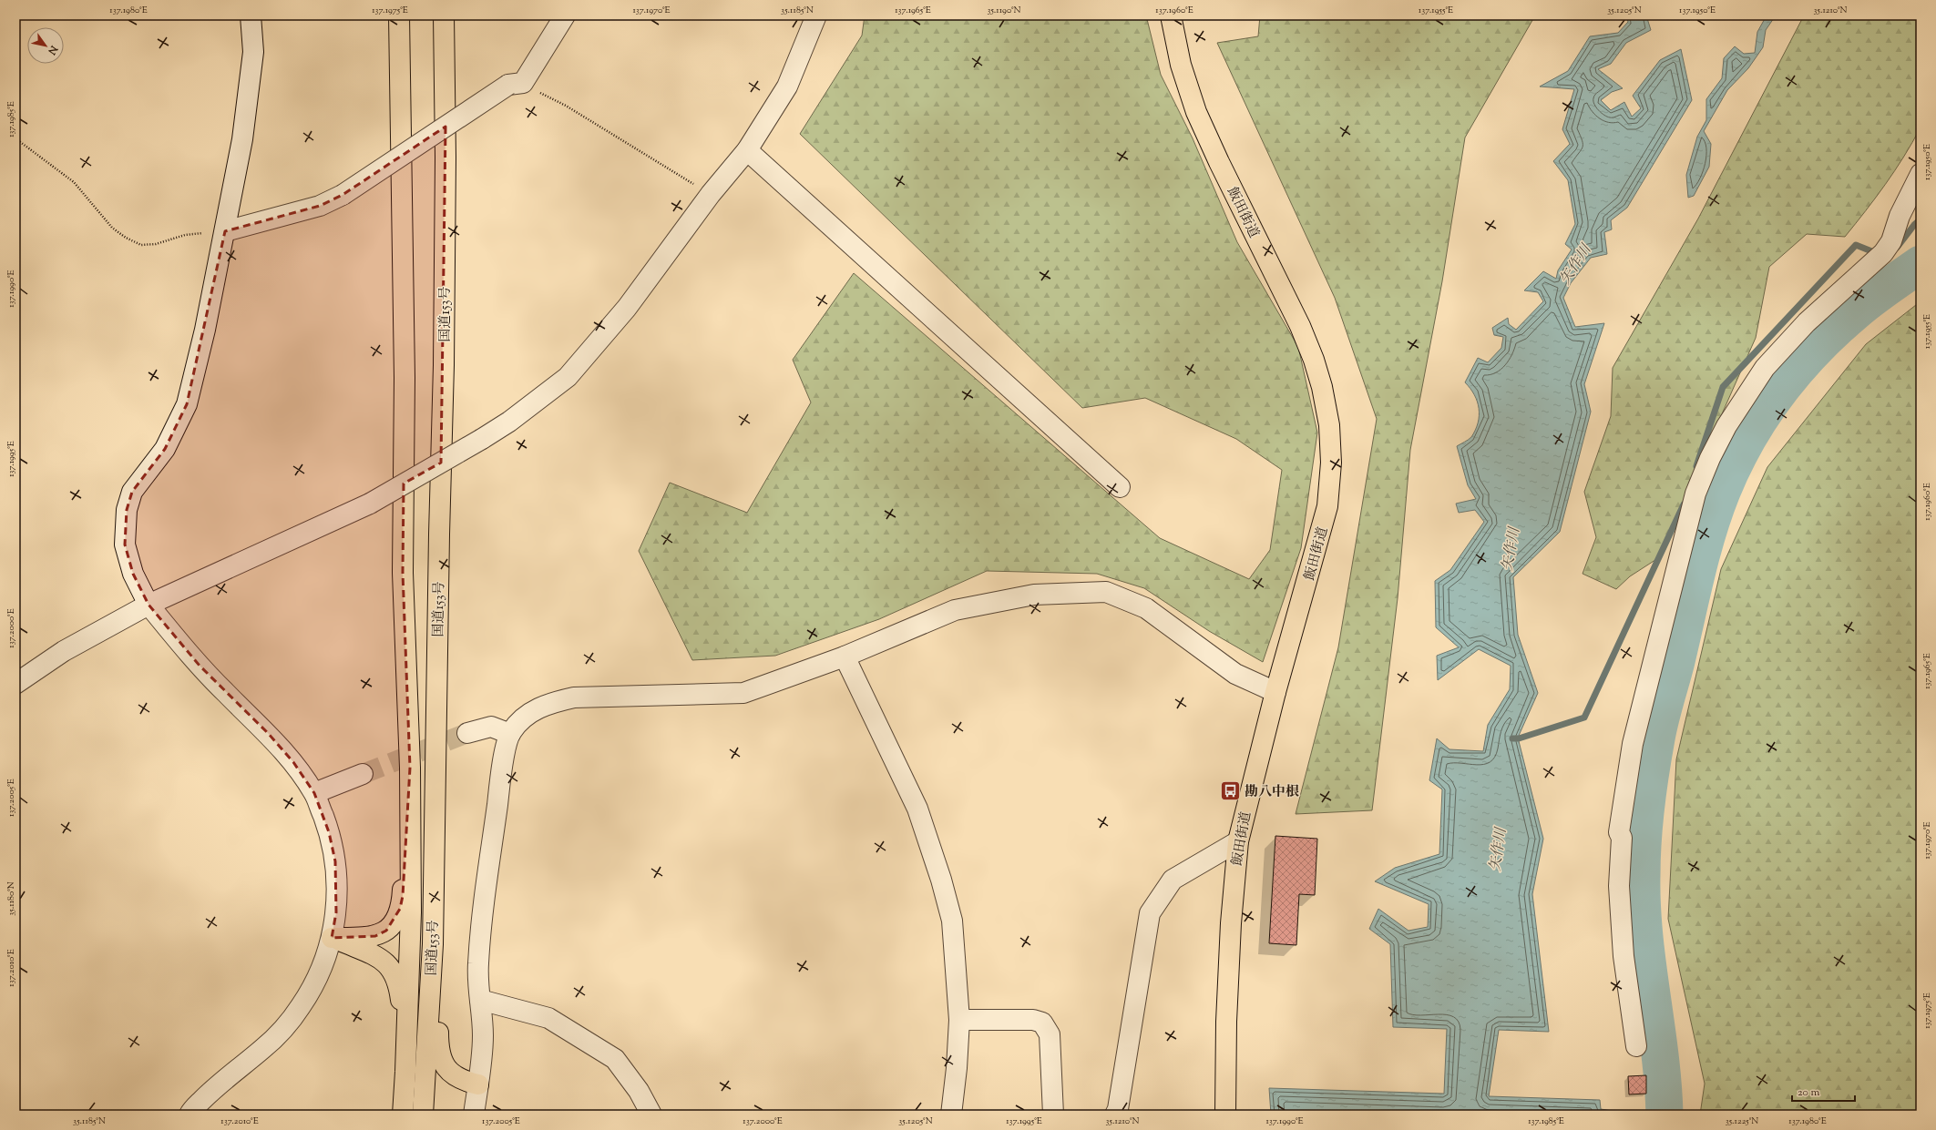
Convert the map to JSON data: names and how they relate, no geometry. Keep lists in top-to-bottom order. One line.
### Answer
{"streets":{"highway":["飯田街道","国道153号"]},"water":["矢作川"],"places":{"bus stop":["勘八中根"]},"scale_bar":"20 m","north":"bottom right","coordinates":["137.1980°E","137.1975°E","137.1970°E","35.1185°N","137.1965°E","35.1190°N","137.1960°E","137.1955°E","35.1205°N","137.1950°E","35.1210°N","137.1985°E","137.1990°E","137.1995°E","137.2000°E","137.2005°E","35.1180°N","137.2010°E","35.1225°N"]}
